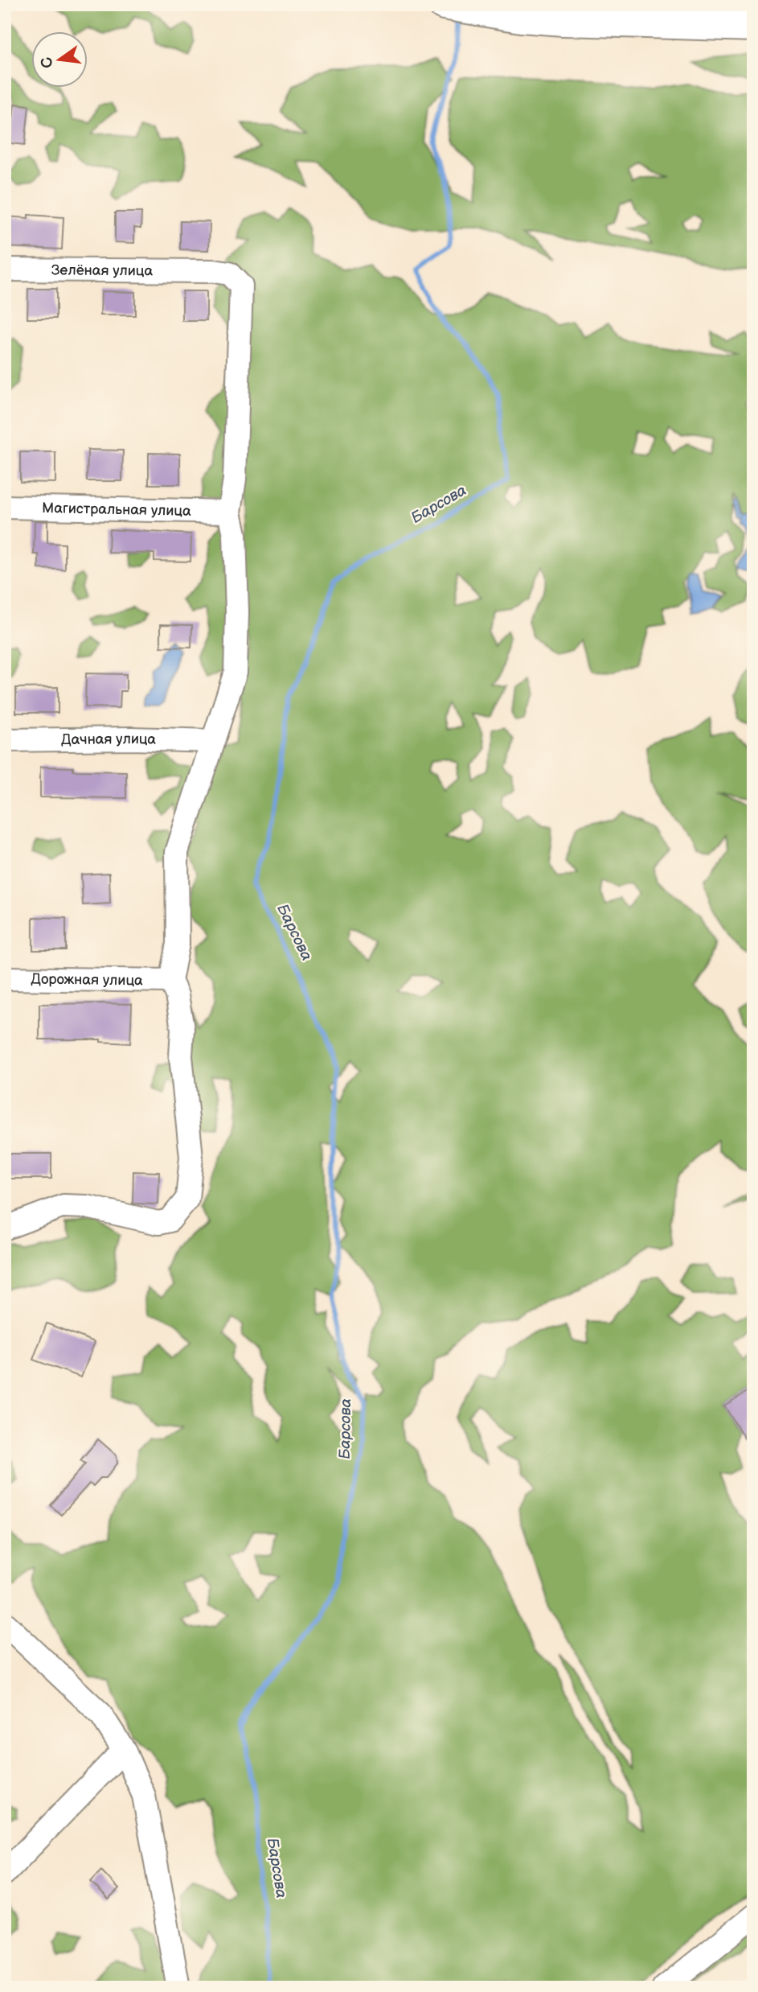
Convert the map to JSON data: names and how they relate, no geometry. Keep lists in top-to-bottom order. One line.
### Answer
{"streets":{"street":["Зелёная улица","Магистральная улица","Дачная улица","Дорожная улица"]},"crossings":[["Зелёная улица","Магистральная улица"],["Зелёная улица","Дачная улица"],["Зелёная улица","Дорожная улица"]],"water":["Барсова"],"north":"left"}
